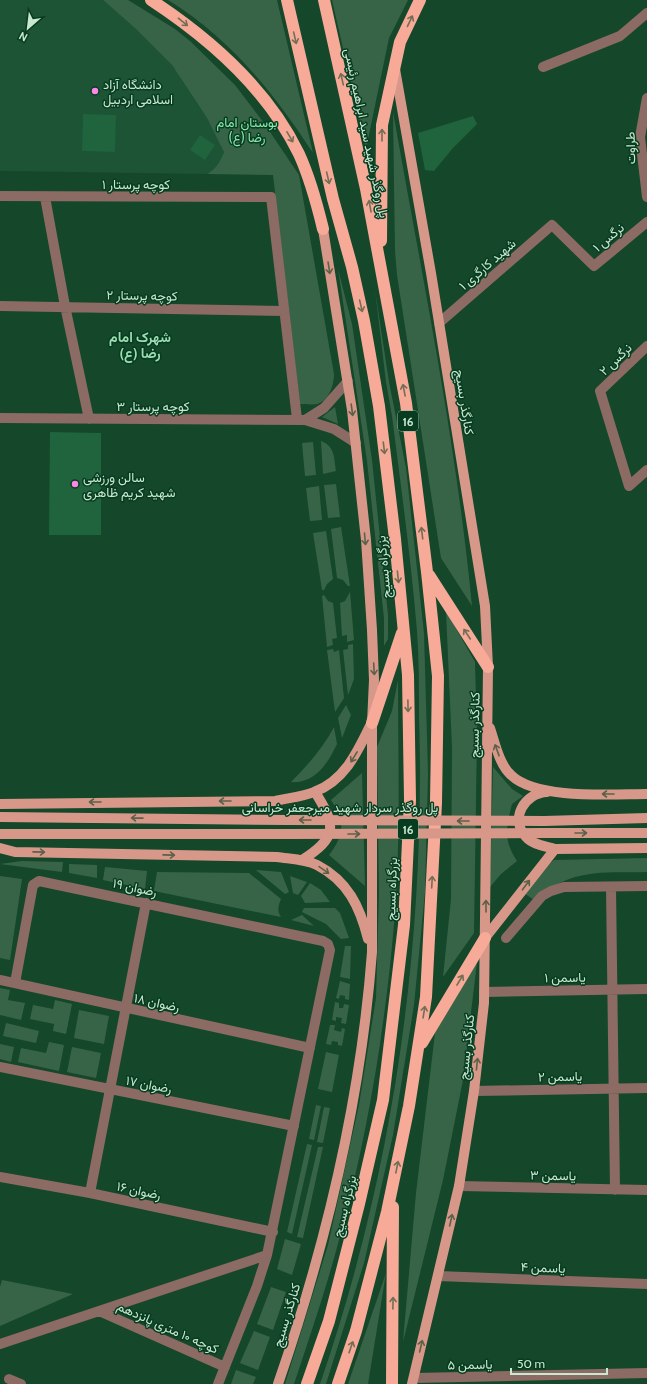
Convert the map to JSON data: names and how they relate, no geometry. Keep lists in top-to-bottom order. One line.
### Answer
{"streets":{"highway":["پل روگذر شهید سید ابراهیم رئیسی","16","بزرگراه بسیج"],"main road":["کنارگذر بسیج","پل روگذر سردار شهید میرجعفر خراسانی"],"street":["طراوت","کوچه پرستار ۱","نرگس ۱","شهید کارگری ۱","کوچه پرستار ۲","نرگس ۲","کوچه پرستار ۳","رضوان ۱۹","یاسمن ۱","رضوان ۱۸","یاسمن ۲","رضوان ۱۷","یاسمن ۳","رضوان ۱۶","یاسمن ۴","کوچه ۱۰ متری پانزدهم","یاسمن ۵"]},"crossings":[["پل روگذر شهید سید ابراهیم رئیسی","16"],["کوچه پرستار ۱","کوچه پرستار ۲"],["نرگس ۱","شهید کارگری ۱"],["شهید کارگری ۱","کنارگذر بسیج"],["کنارگذر بسیج","کوچه پرستار ۳"],["کنارگذر بسیج","یاسمن ۱"],["کنارگذر بسیج","یاسمن ۲"],["کنارگذر بسیج","یاسمن ۳"],["کنارگذر بسیج","یاسمن ۴"],["کنارگذر بسیج","یاسمن ۵"],["رضوان ۱۹","رضوان ۱۸"]],"districts":["شهرک امام رضا (ع)"],"parks":["بوستان امام رضا (ع)"],"places":["دانشگاه آزاد اسلامی اردبیل","سالن ورزشی شهید کریم ظاهری"],"scale_bar":"50 m","north":"bottom left"}
